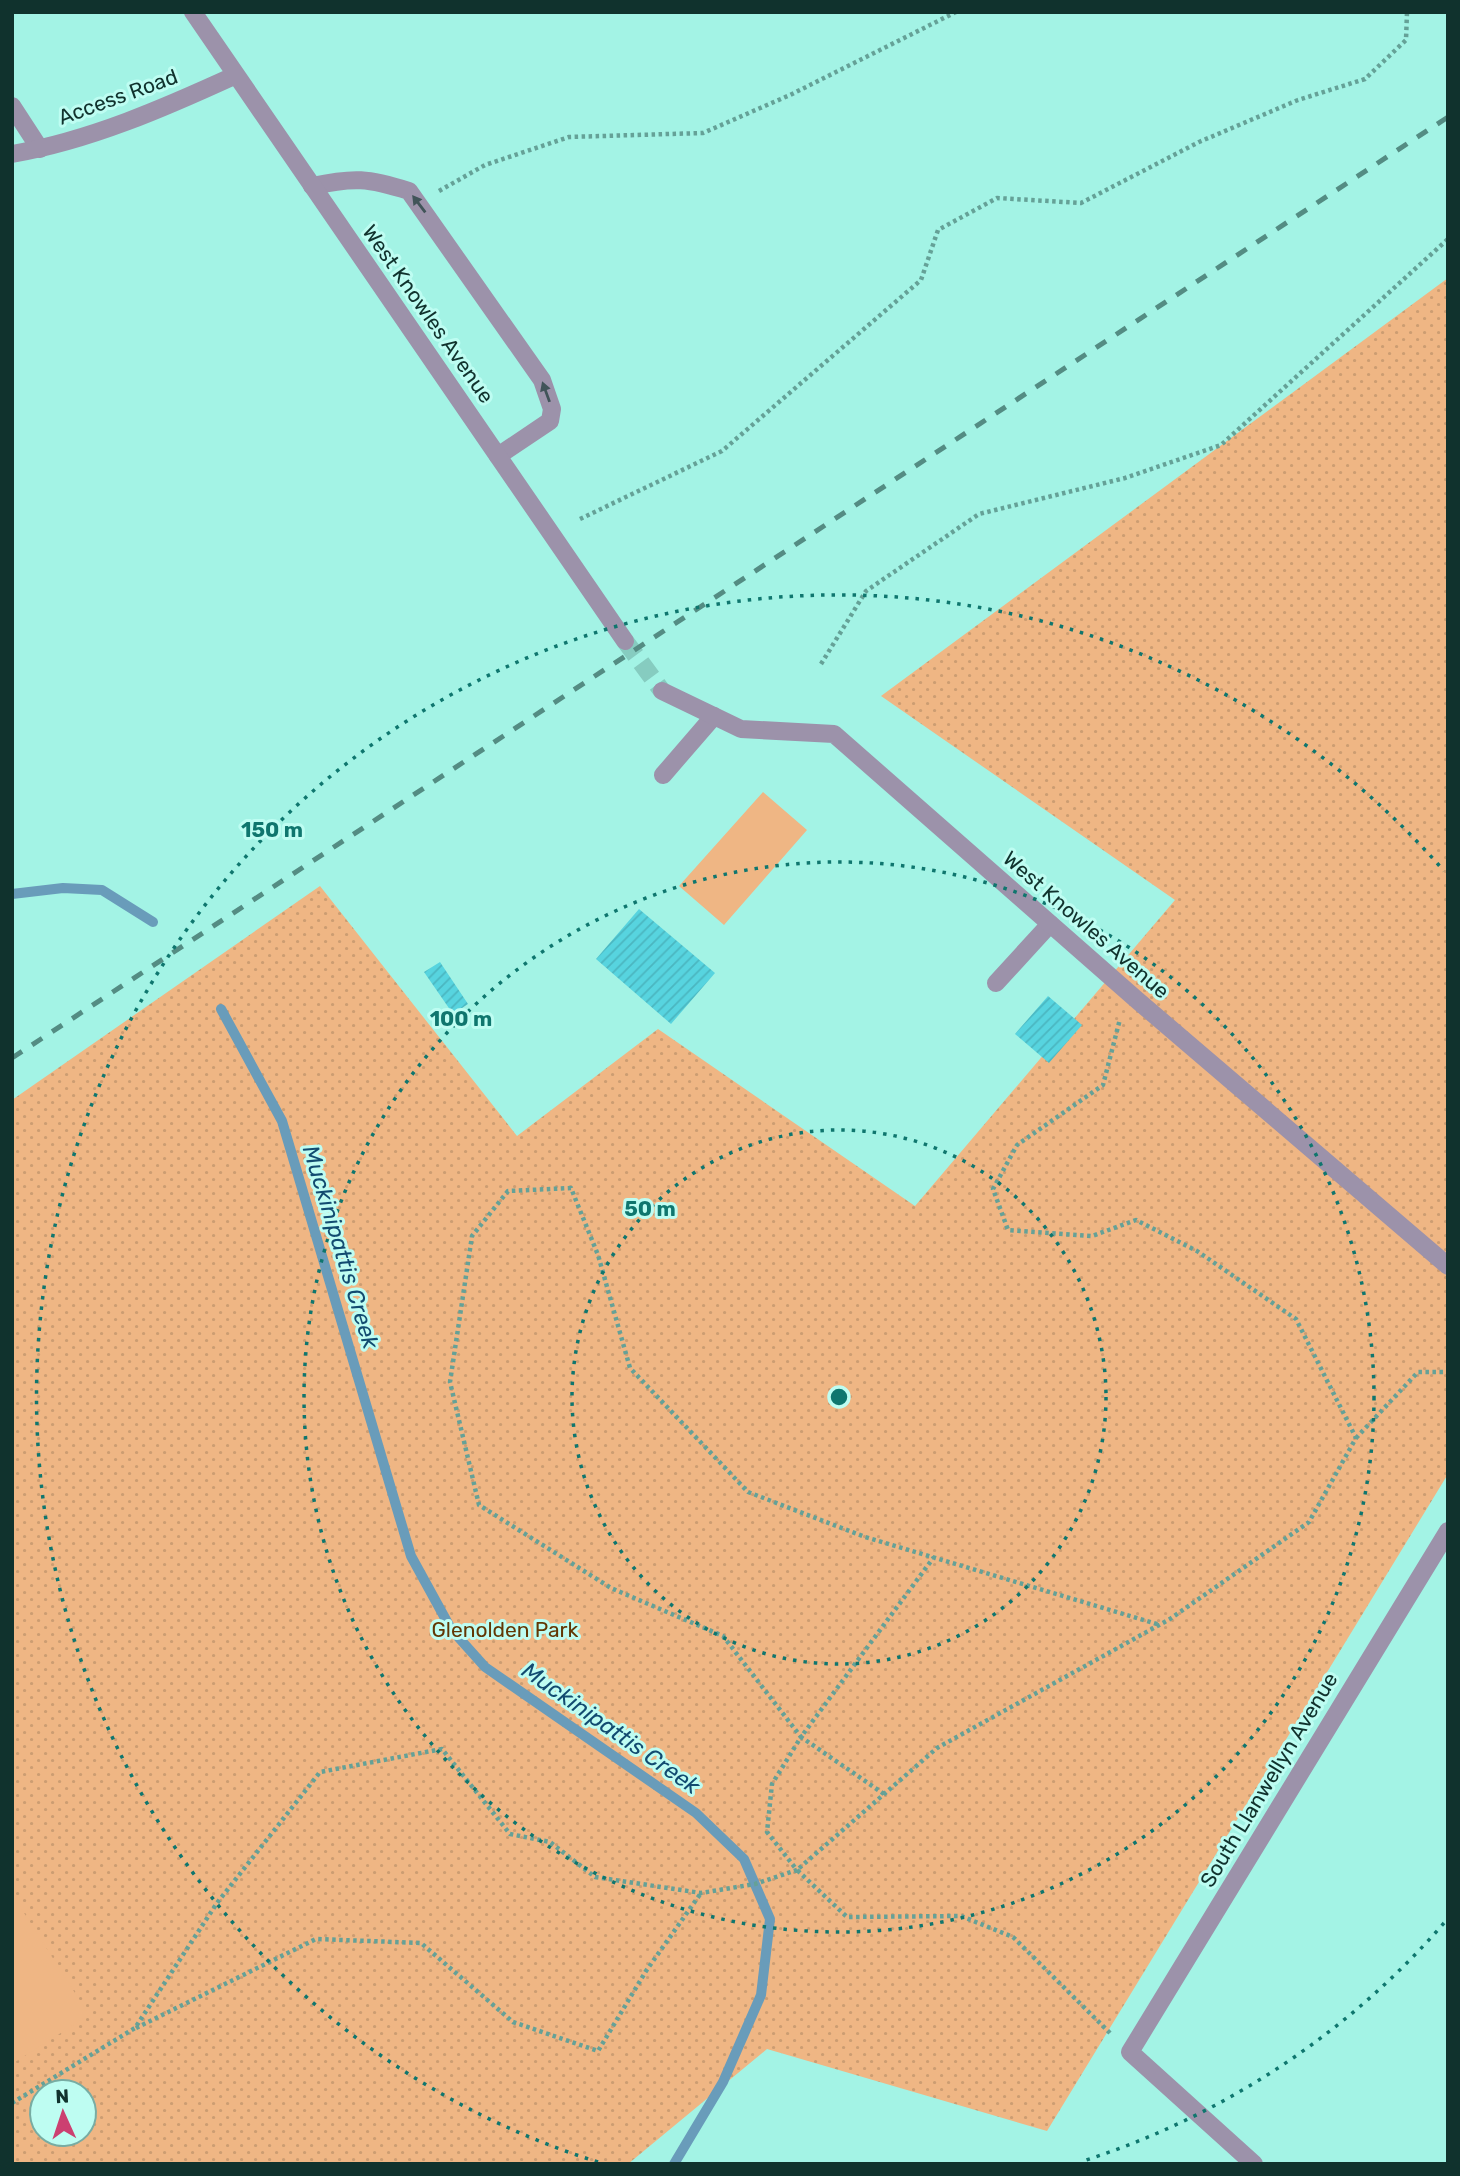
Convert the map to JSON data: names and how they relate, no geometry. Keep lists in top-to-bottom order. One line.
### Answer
{"streets":{"street":["Access Road","West Knowles Avenue","South Llanwellyn Avenue"]},"crossings":[["Access Road","West Knowles Avenue"]],"water":["Muckinipattis Creek"],"parks":["Glenolden Park"],"north":"top","rings":["150 m","100 m","50 m"]}
